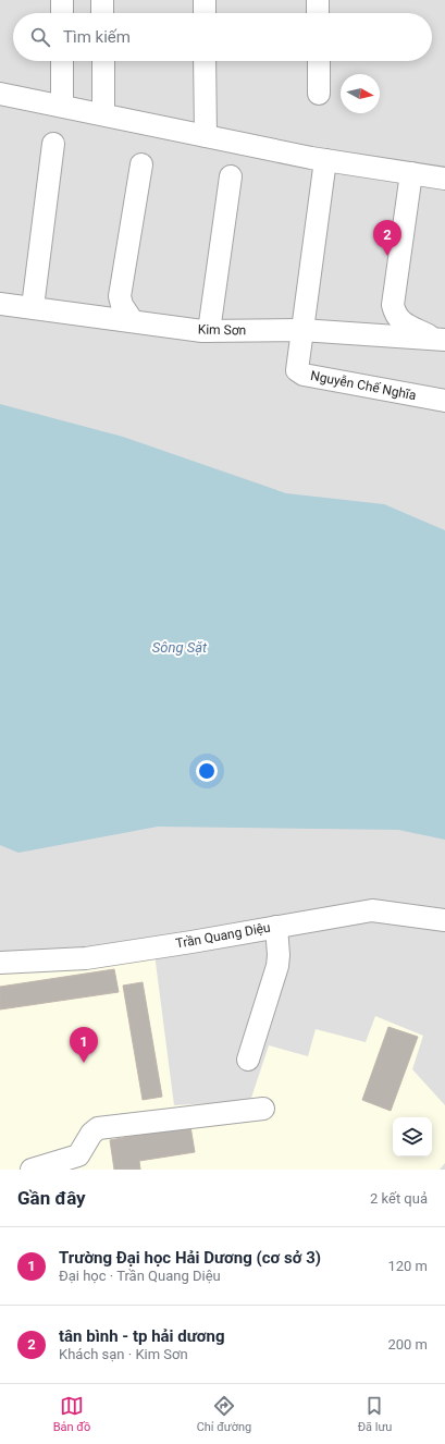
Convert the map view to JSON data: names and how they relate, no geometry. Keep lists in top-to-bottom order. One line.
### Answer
{"streets":{"street":["Kim Sơn","Nguyễn Chế Nghĩa","Trần Quang Diệu"]},"crossings":[["Kim Sơn","Nguyễn Chế Nghĩa"]],"water":["Sông Sặt"],"north":"right","page":{"search":"Tìm kiếm","pins":["2","1"],"heading":["Gần đây","2 kết quả"],"list":[{"mark":"1","name":"Trường Đại học Hải Dương (cơ sở 3)","note":"Đại học · Trần Quang Diệu","value":"120 m"},{"mark":"2","name":"tân bình - tp hải dương","note":"Khách sạn · Kim Sơn","value":"200 m"}],"nav":["Bản đồ","Chỉ đường","Đã lưu"]}}
